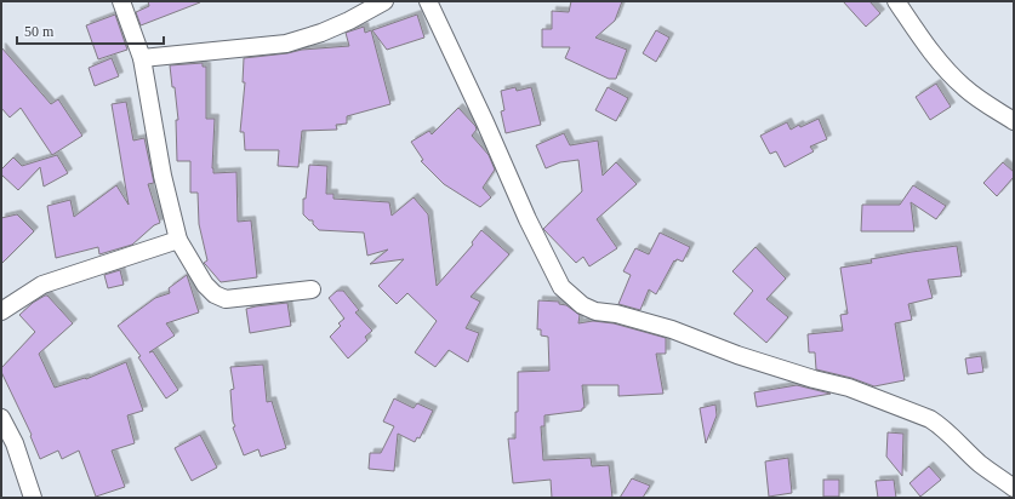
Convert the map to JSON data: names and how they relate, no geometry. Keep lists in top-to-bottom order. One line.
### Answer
{"scale_bar":"50 m"}
